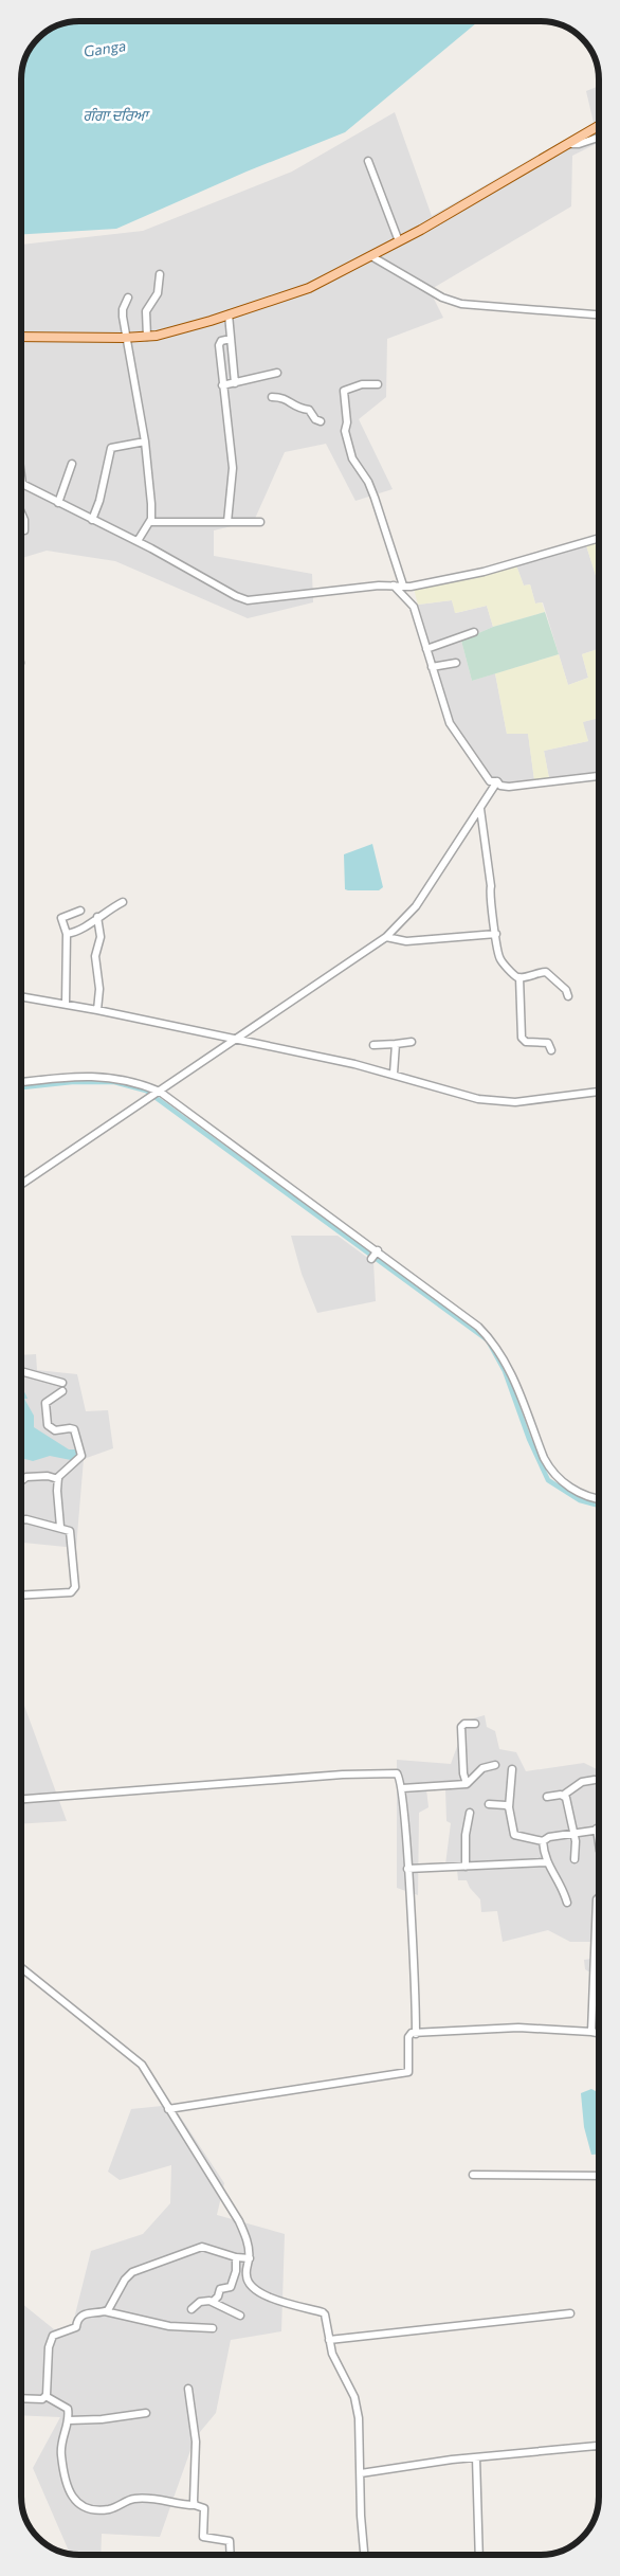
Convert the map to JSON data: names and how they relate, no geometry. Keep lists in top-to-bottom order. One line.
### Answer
{"water":["Ganga","ਗੰਗਾ ਦਰਿਆ"]}
